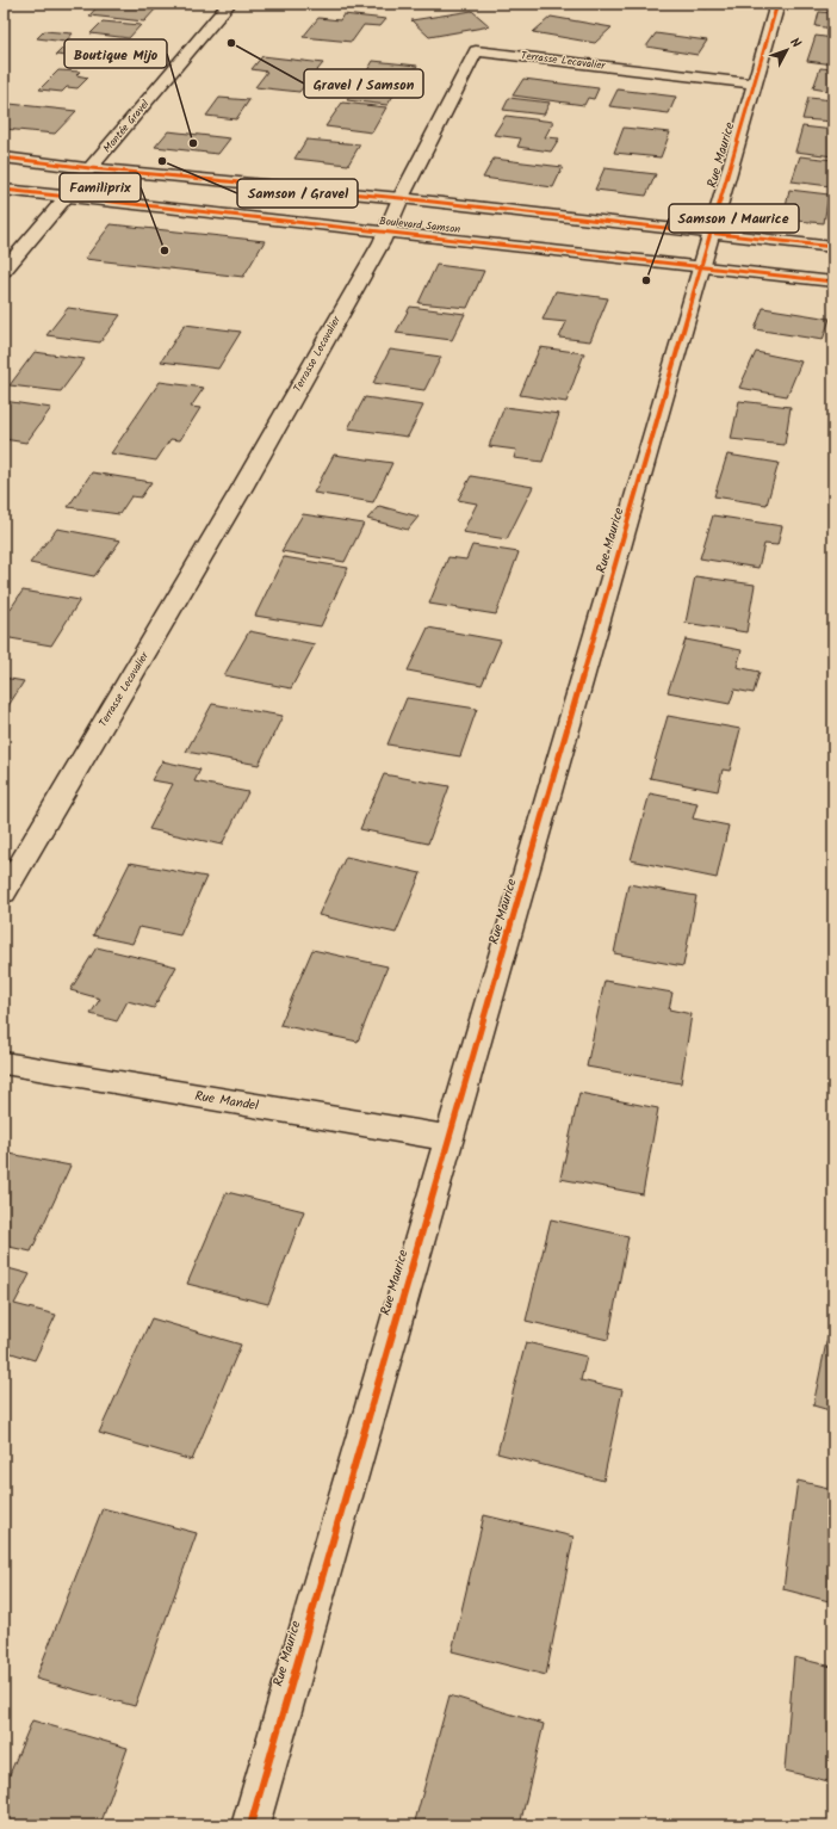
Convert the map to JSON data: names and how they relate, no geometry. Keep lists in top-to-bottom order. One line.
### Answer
{"streets":{"street":["Terrasse Lecavalier","Montée Gravel","Rue Maurice","Boulevard Samson","Rue Mandel"]},"crossings":[["Terrasse Lecavalier","Rue Maurice"],["Terrasse Lecavalier","Boulevard Samson"],["Montée Gravel","Boulevard Samson"],["Rue Maurice","Boulevard Samson"],["Rue Maurice","Rue Mandel"]],"places":["Gravel / Samson","Boutique Mijo","Samson / Gravel","Familiprix","Samson / Maurice"],"north":"top right"}
